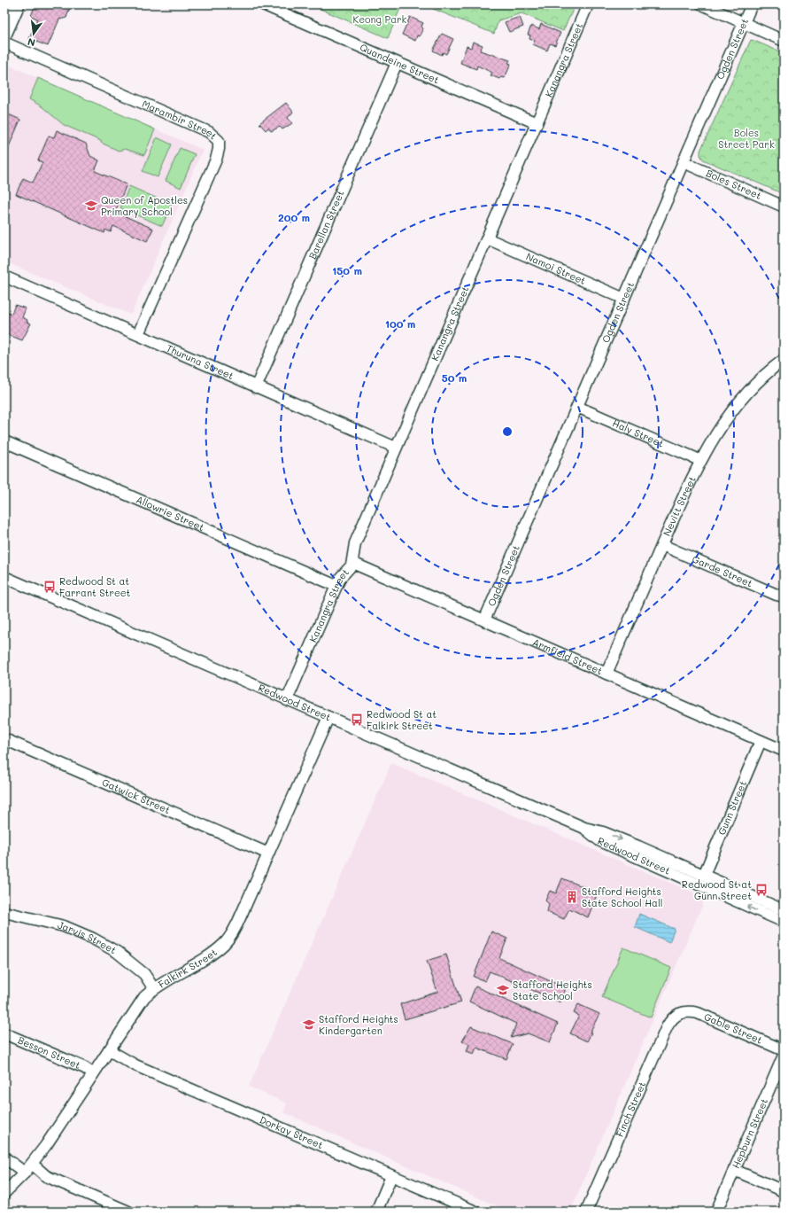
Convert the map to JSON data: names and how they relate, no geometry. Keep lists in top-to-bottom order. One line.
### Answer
{"streets":{"street":["Ogden Street","Kanangra Street","Quandeine Street","Marambir Street","Boles Street","Barellan Street","Namoi Street","Thuruna Street","Haly Street","Nevitt Street","Allowrie Street","Garde Street","Armfield Street","Redwood Street","Gatwick Street","Gunn Street","Jarvis Street","Falkirk Street","Gable Street","Besson Street","Finch Street","Dorkay Street","Hepburn Street"]},"crossings":[["Ogden Street","Boles Street"],["Ogden Street","Namoi Street"],["Ogden Street","Haly Street"],["Ogden Street","Armfield Street"],["Kanangra Street","Quandeine Street"],["Kanangra Street","Namoi Street"],["Kanangra Street","Thuruna Street"],["Kanangra Street","Allowrie Street"],["Kanangra Street","Armfield Street"],["Kanangra Street","Redwood Street"],["Quandeine Street","Barellan Street"],["Marambir Street","Thuruna Street"],["Barellan Street","Thuruna Street"],["Haly Street","Nevitt Street"],["Nevitt Street","Garde Street"],["Nevitt Street","Armfield Street"],["Armfield Street","Gunn Street"],["Redwood Street","Gunn Street"],["Redwood Street","Falkirk Street"],["Gatwick Street","Falkirk Street"],["Jarvis Street","Falkirk Street"],["Falkirk Street","Besson Street"],["Falkirk Street","Dorkay Street"],["Gable Street","Finch Street"]],"parks":["Keong Park","Boles Street Park"],"places":{"school or university":["Queen of Apostles Primary School","Stafford Heights State School","Stafford Heights Kindergarten"],"bus stop":["Redwood St at Farrant Street","Redwood St at Falkirk Street","Redwood St at Gunn Street"],"building":["Stafford Heights State School Hall"]},"north":"bottom","rings":["200 m","150 m","100 m","50 m"]}
